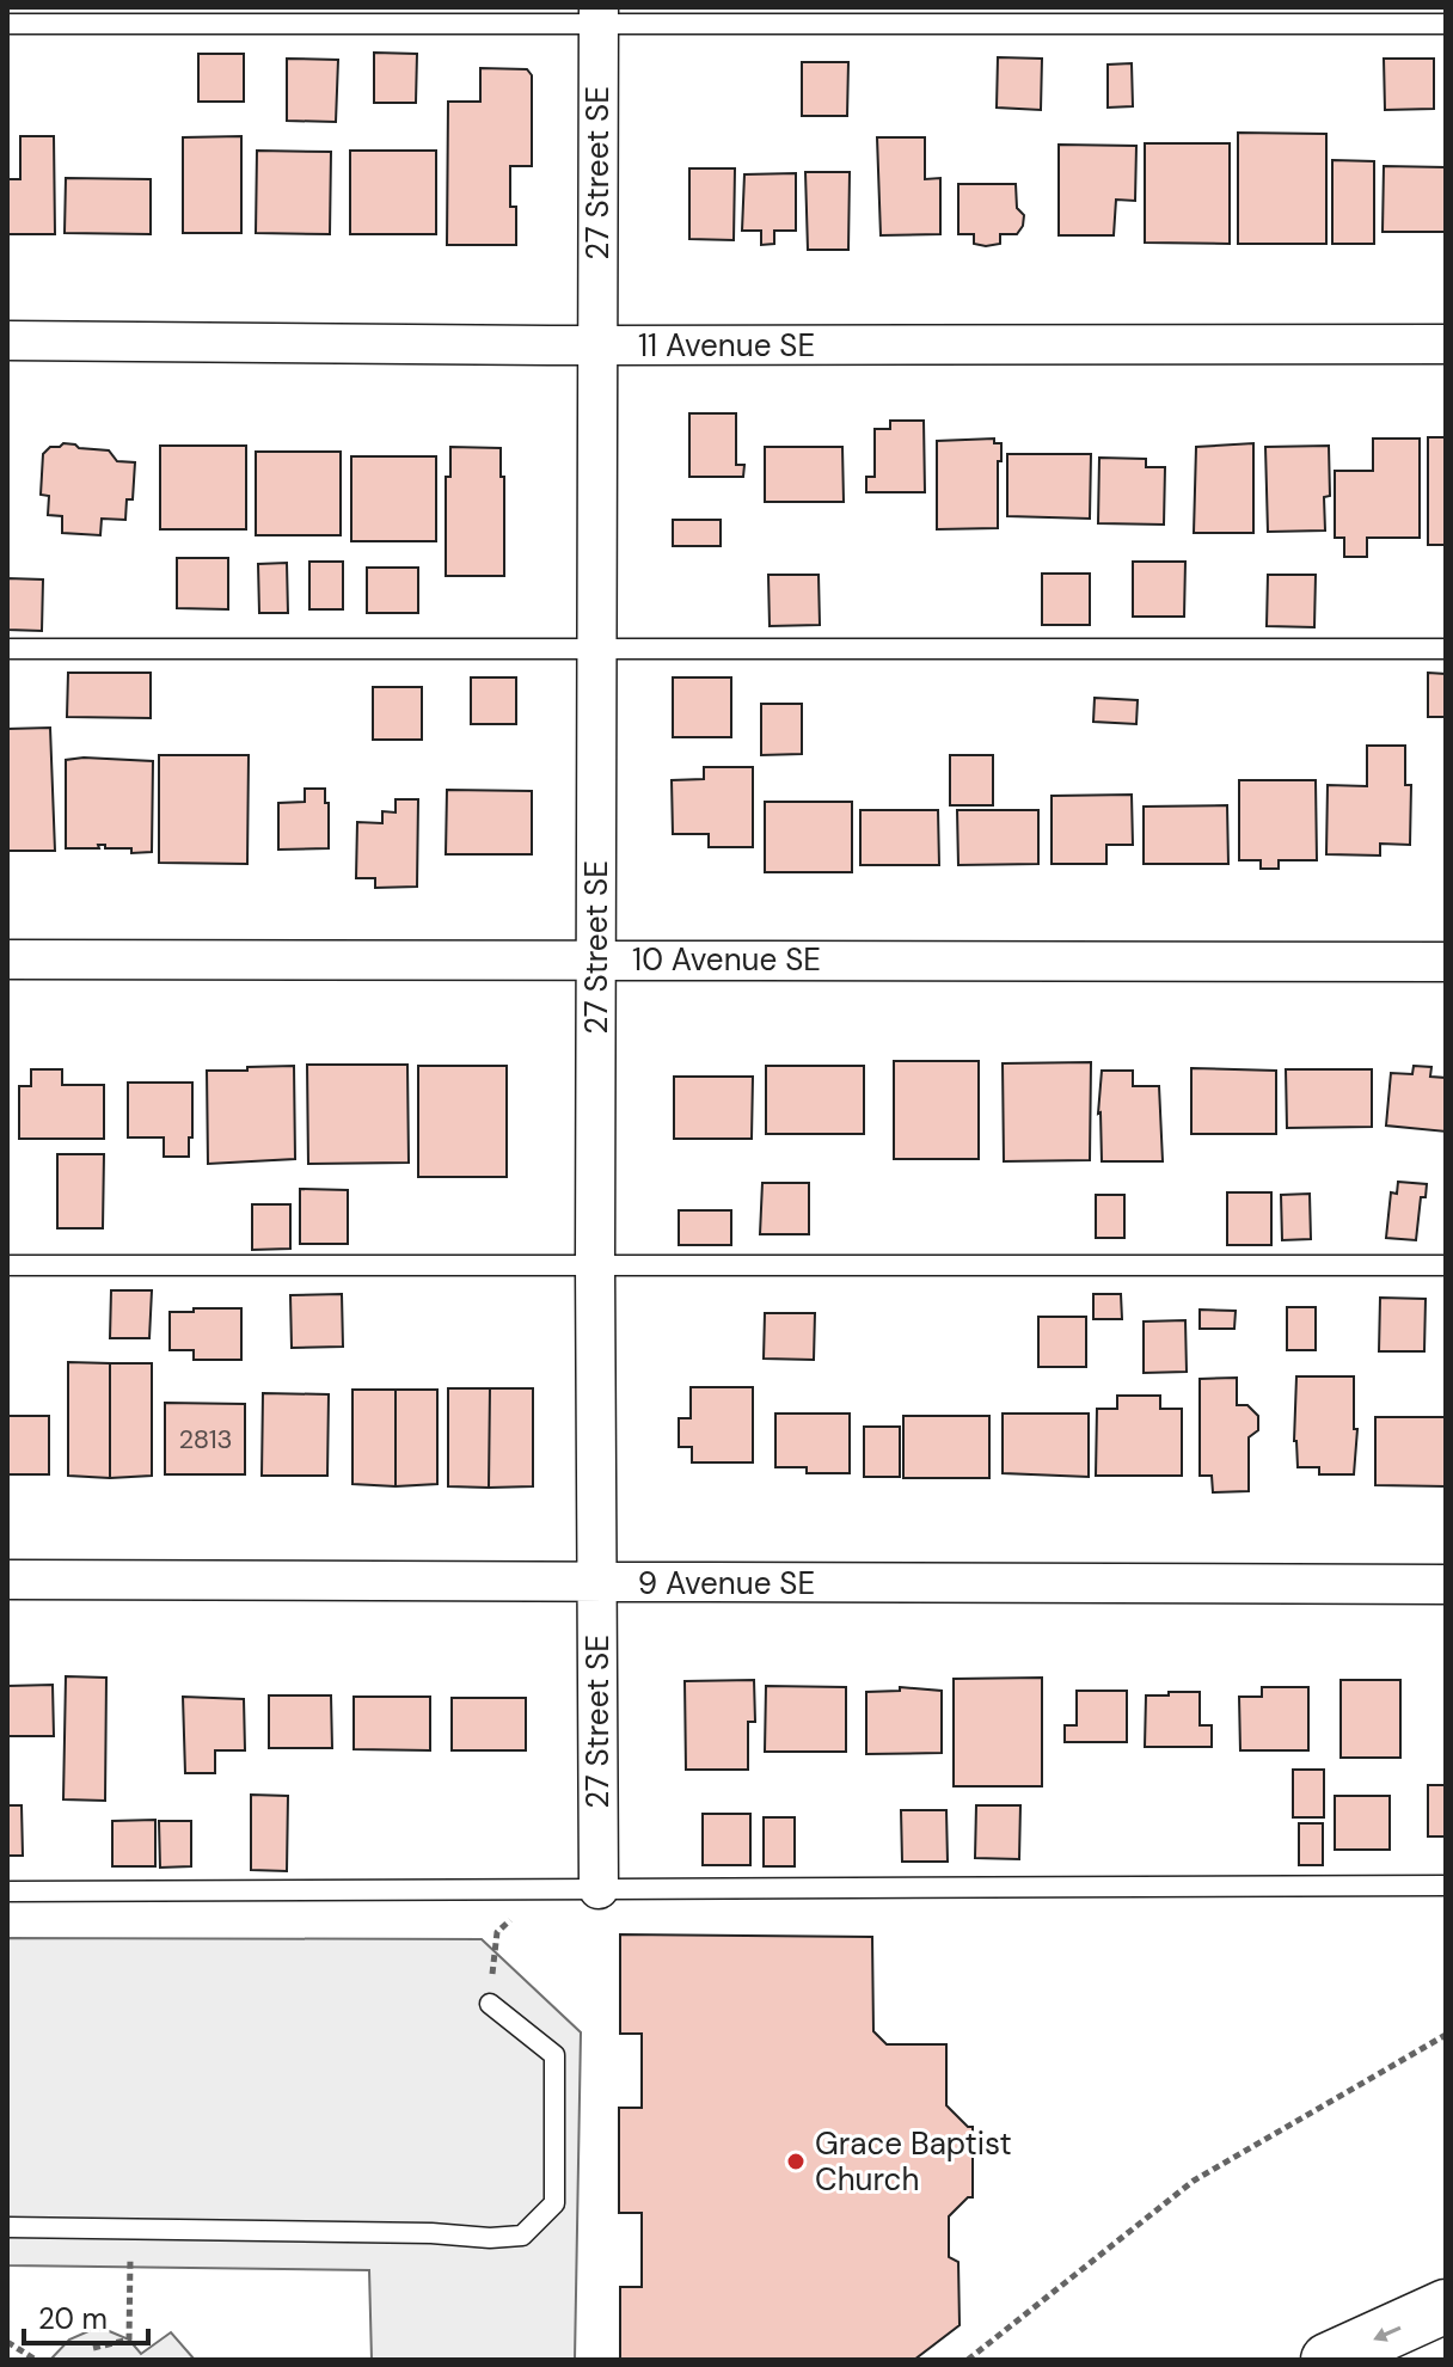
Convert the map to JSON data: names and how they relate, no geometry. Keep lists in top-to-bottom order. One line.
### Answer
{"streets":{"street":["27 Street SE","11 Avenue SE","10 Avenue SE","9 Avenue SE"]},"crossings":[["27 Street SE","11 Avenue SE"],["27 Street SE","10 Avenue SE"],["27 Street SE","9 Avenue SE"]],"places":["Grace Baptist Church"],"house_numbers":["2813"],"scale_bar":"20 m"}
